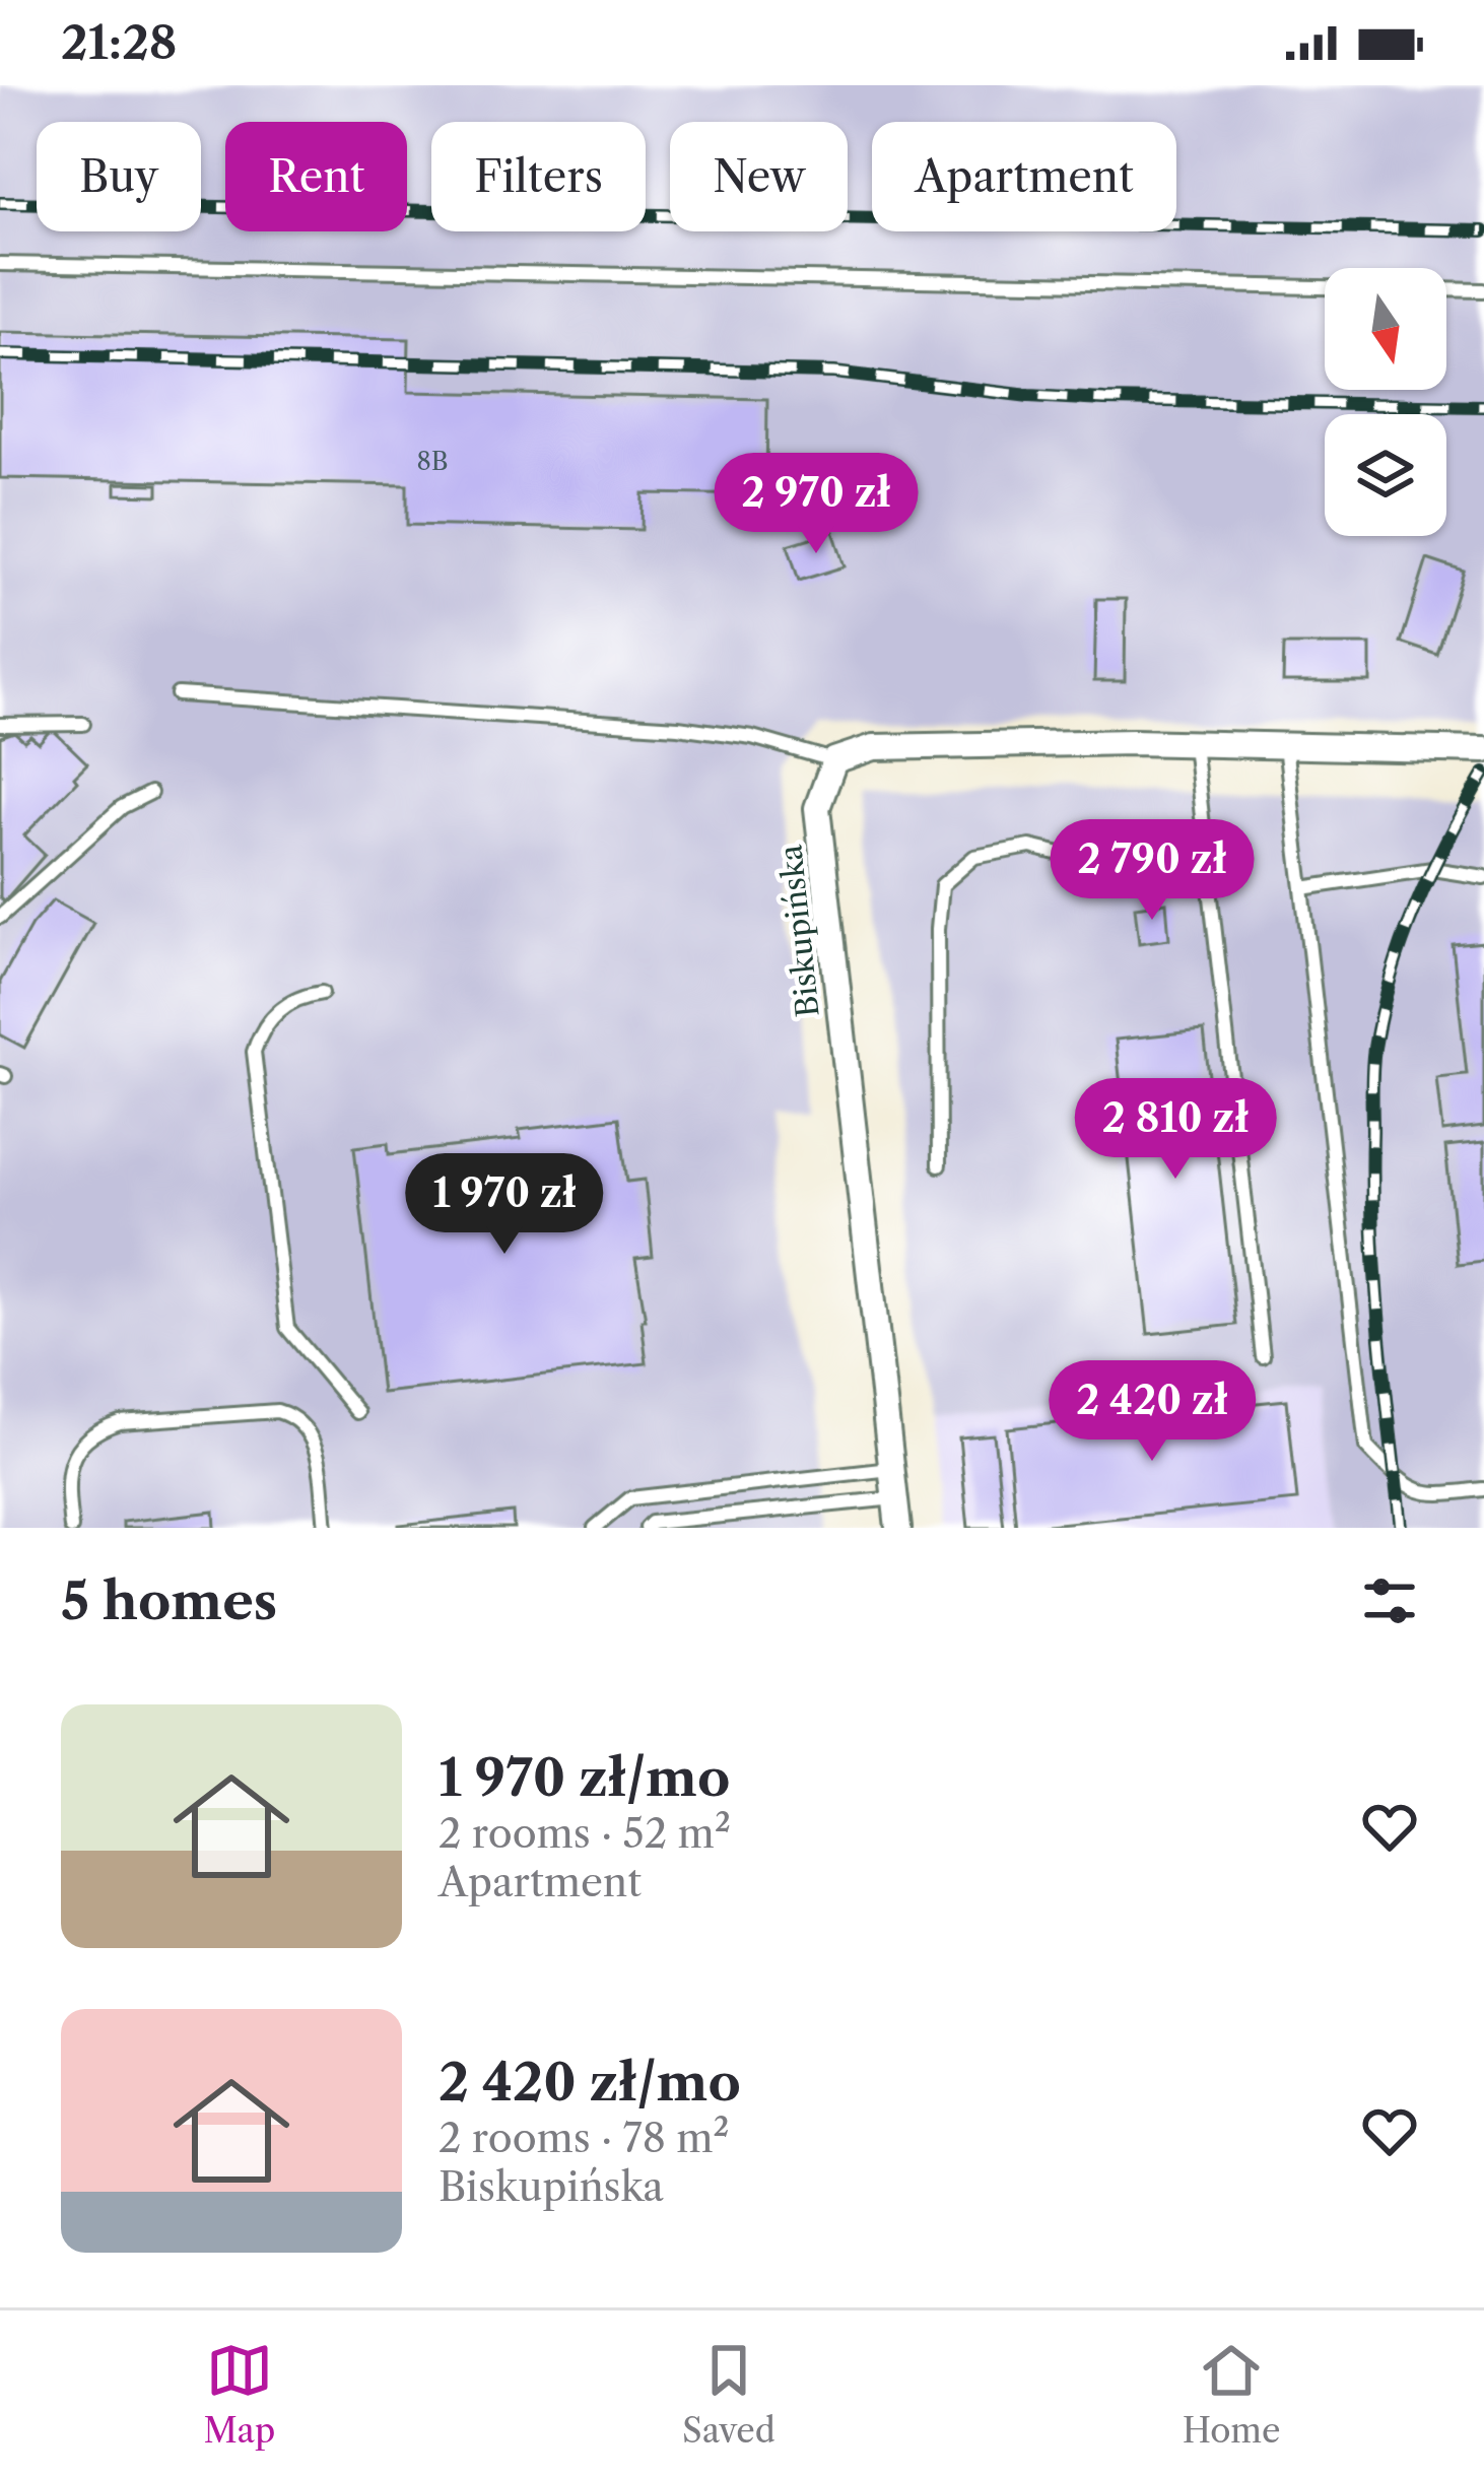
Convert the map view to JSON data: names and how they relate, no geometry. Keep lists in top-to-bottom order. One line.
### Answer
{"streets":{"street":["Biskupińska"]},"house_numbers":["8B"],"north":"bottom","page":{"status":"21:28","chip":["Buy","Rent","Filters","New","Apartment"],"price":["2 970 zł","2 790 zł","2 810 zł","1 970 zł","2 420 zł"],"heading":"5 homes","list":[{"name":"1 970 zł/mo","note":"2 rooms · 52 m² · Apartment"},{"name":"2 420 zł/mo","note":"2 rooms · 78 m² · Biskupińska"}],"tabs":["Map","Saved","Home"]}}
